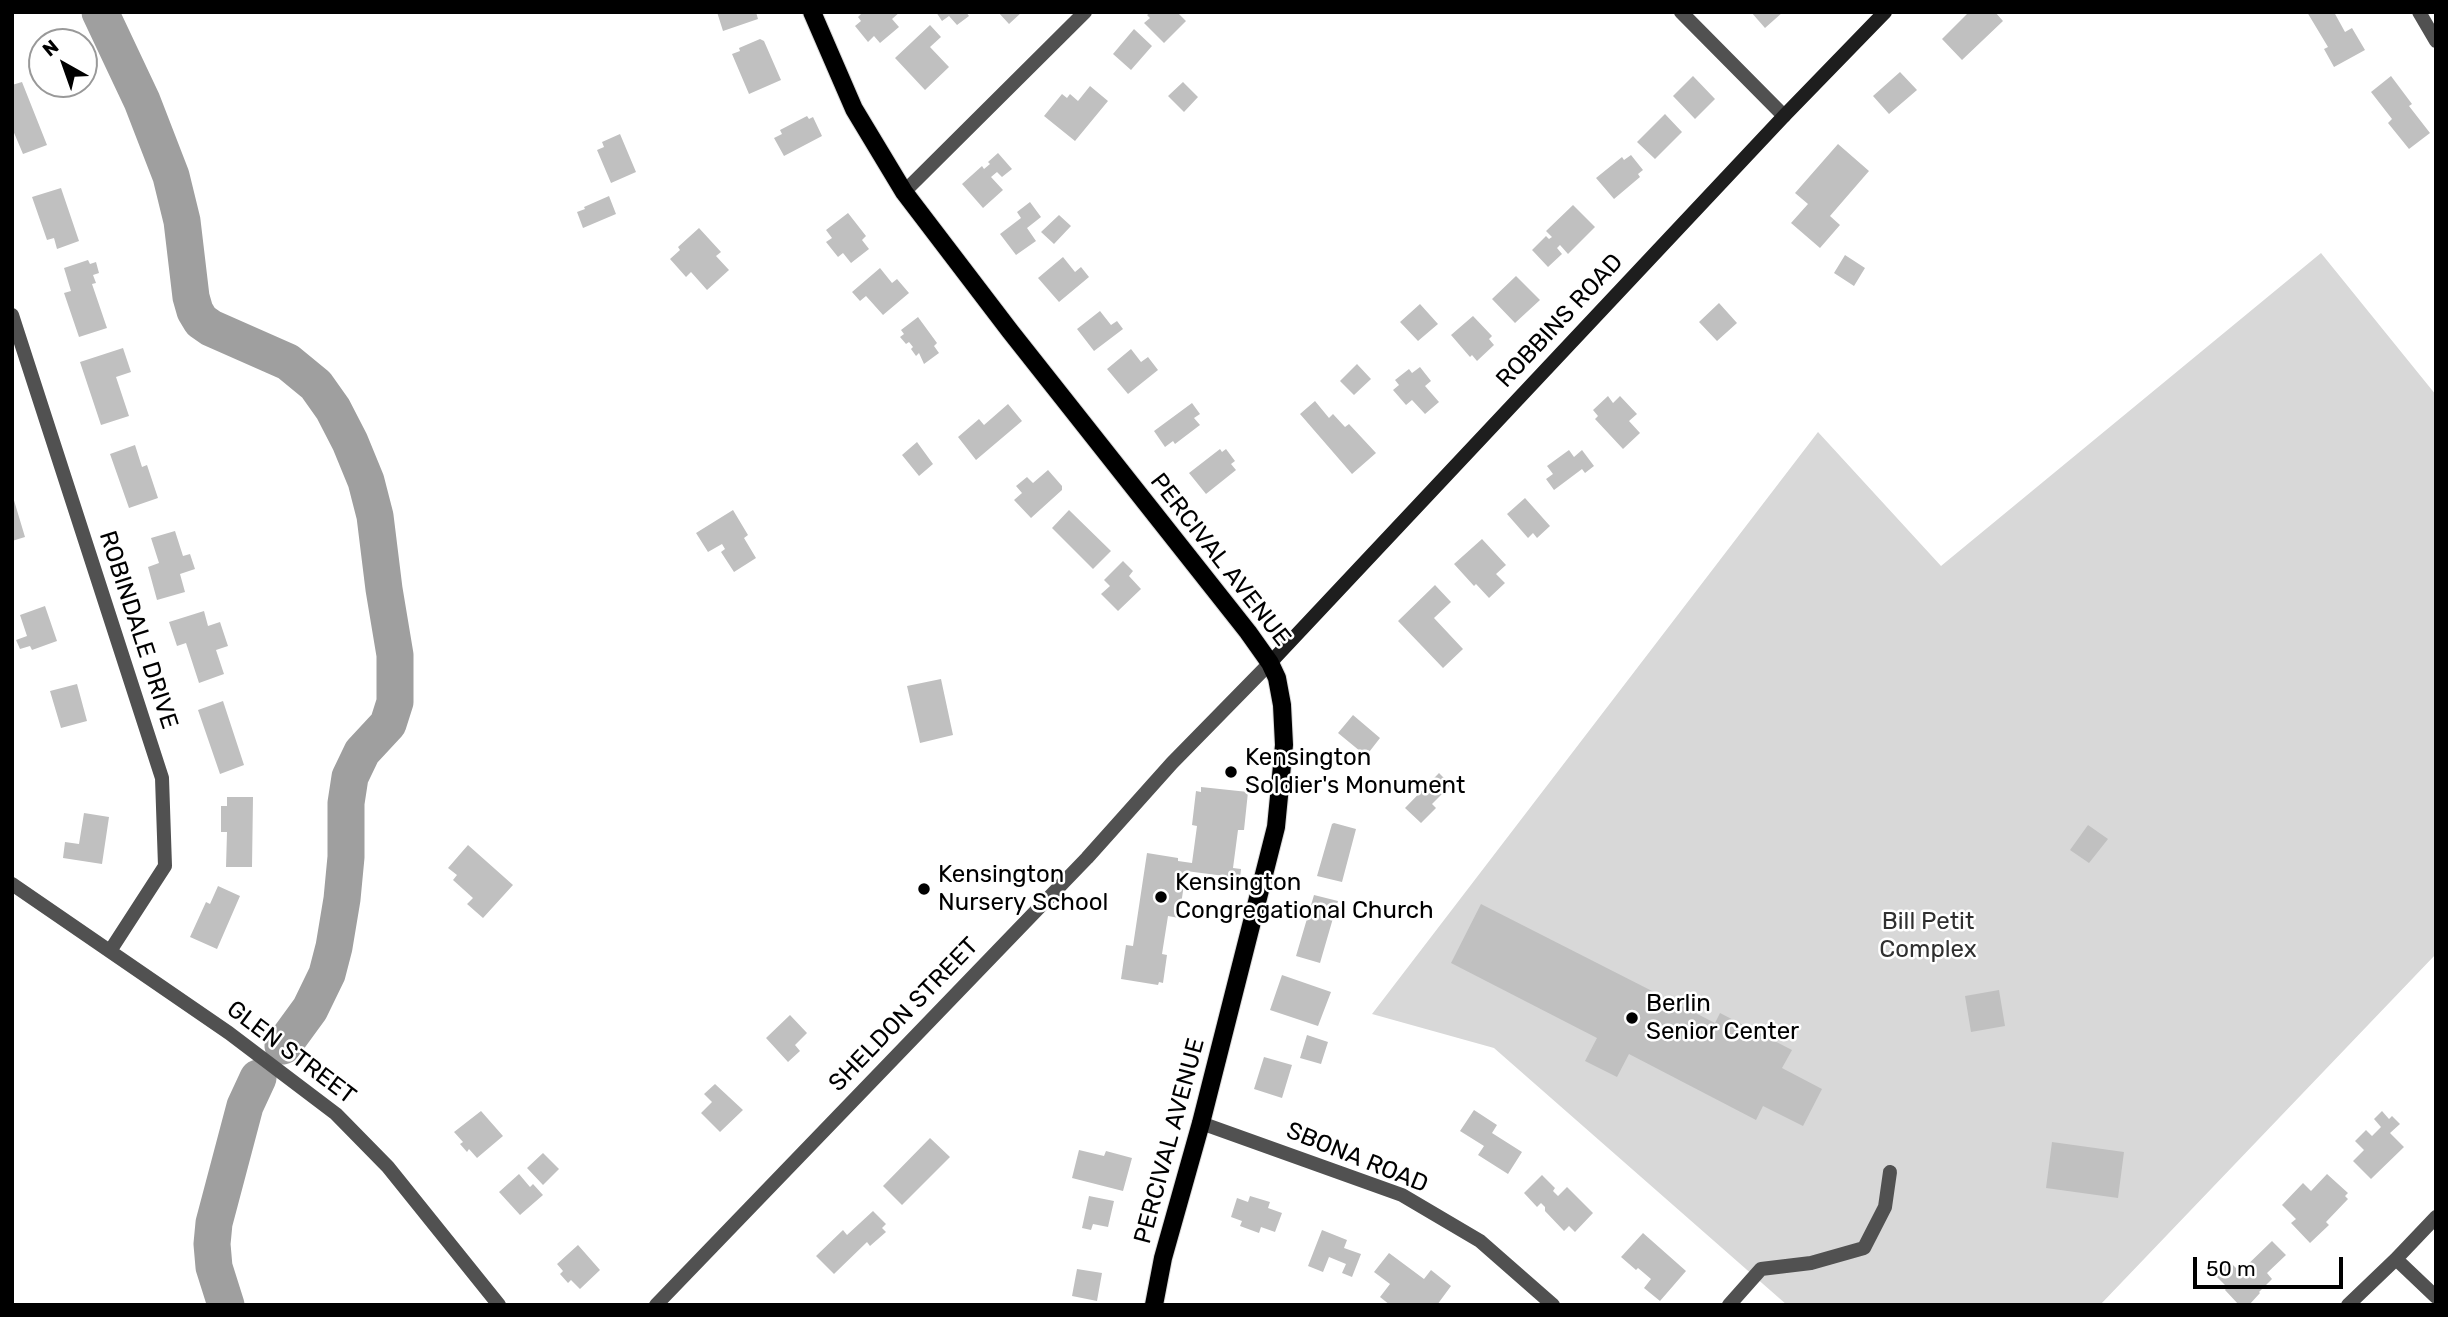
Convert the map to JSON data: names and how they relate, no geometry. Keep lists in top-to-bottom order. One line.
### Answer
{"streets":{"main road":["PERCIVAL AVENUE"],"street":["ROBBINS ROAD","ROBINDALE DRIVE","SHELDON STREET","GLEN STREET","SBONA ROAD"]},"crossings":[["ROBBINS ROAD","PERCIVAL AVENUE"],["ROBBINS ROAD","SHELDON STREET"],["PERCIVAL AVENUE","SHELDON STREET"],["PERCIVAL AVENUE","SBONA ROAD"],["ROBINDALE DRIVE","GLEN STREET"]],"parks":["Bill Petit Complex"],"places":["Kensington Soldier's Monument","Kensington Nursery School","Kensington Congregational Church","Berlin Senior Center"],"scale_bar":"50 m","north":"top left"}
